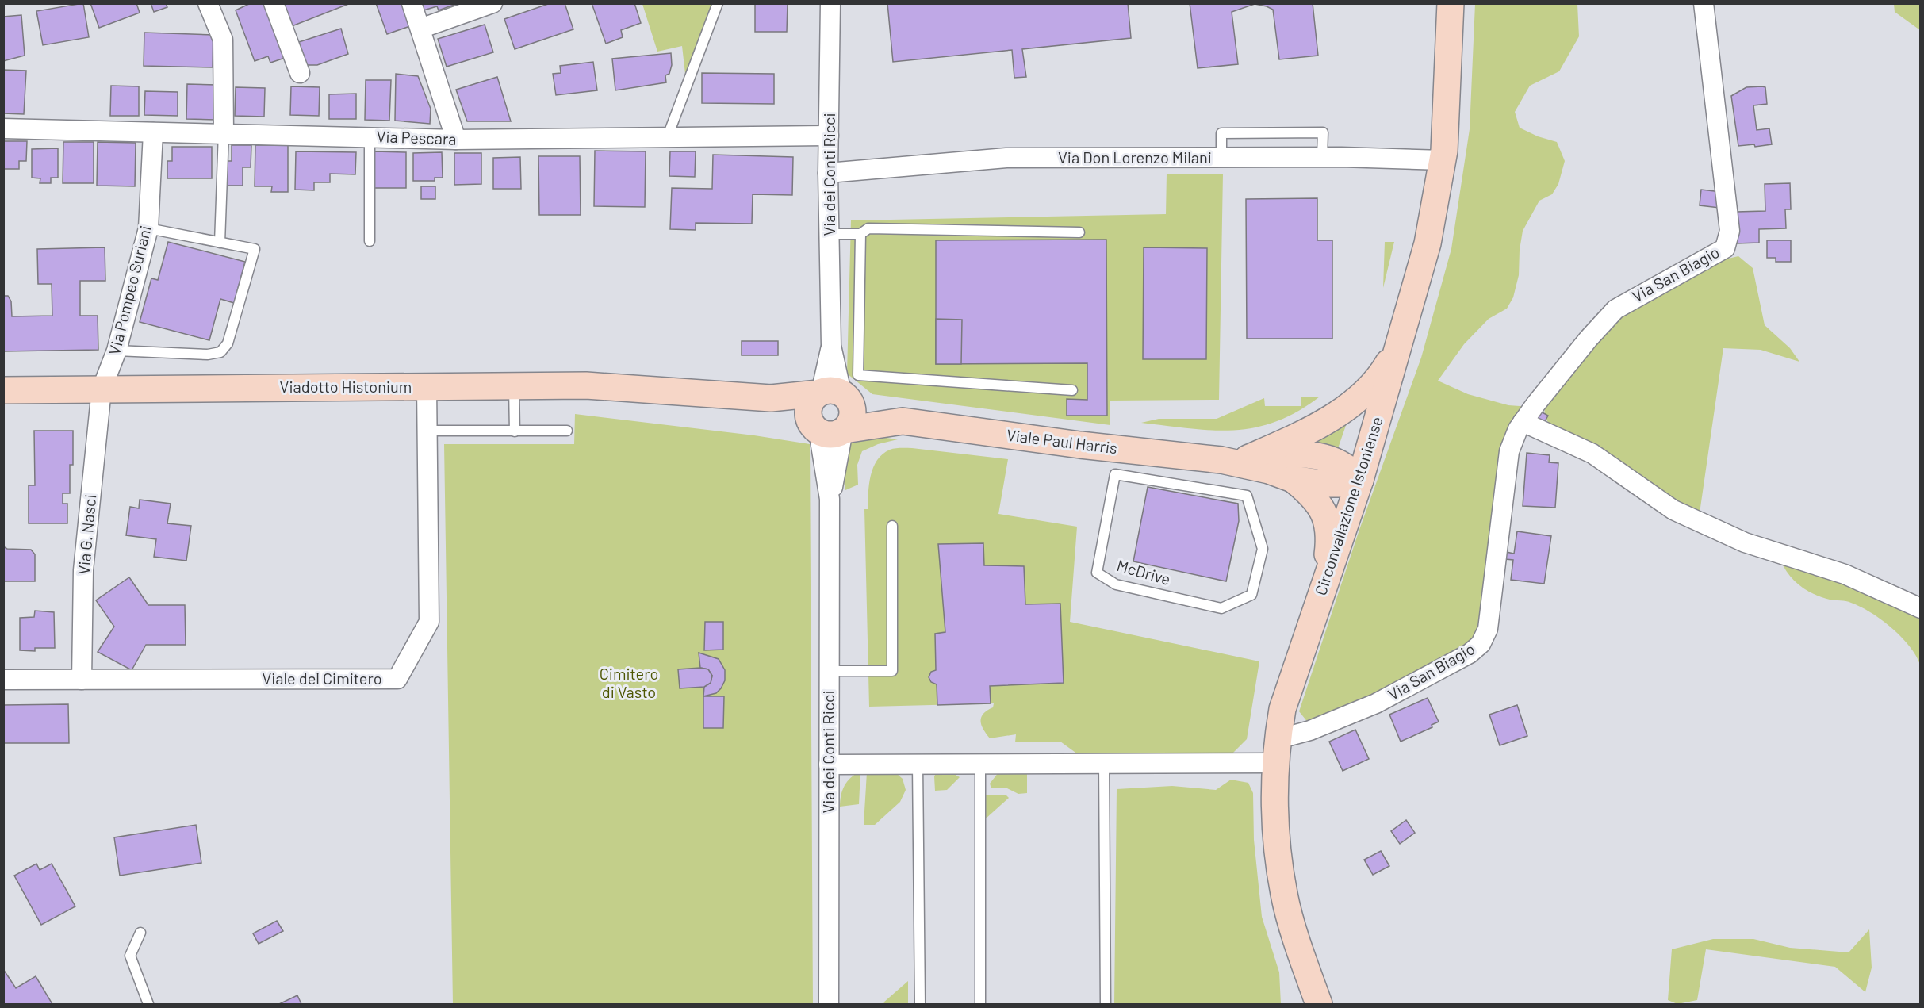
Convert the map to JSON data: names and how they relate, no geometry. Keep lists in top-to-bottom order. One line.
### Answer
{"streets":{"main road":["Viadotto Histonium","Viale Paul Harris","Circonvallazione Istoniense"],"street":["Via Pescara","Via Don Lorenzo Milani","Via dei Conti Ricci","Via San Biagio","Via Pompeo Suriani","Via G. Nasci","Viale del Cimitero"],"lane":["McDrive"]},"crossings":[["Via Pescara","Via dei Conti Ricci"],["Via Pescara","Via Pompeo Suriani"],["Via Don Lorenzo Milani","Via dei Conti Ricci"],["Via Don Lorenzo Milani","Circonvallazione Istoniense"],["Via dei Conti Ricci","Via San Biagio"],["Via dei Conti Ricci","Viadotto Histonium"],["Via dei Conti Ricci","Viale Paul Harris"],["Via San Biagio","Circonvallazione Istoniense"],["Via Pompeo Suriani","Viadotto Histonium"],["Via Pompeo Suriani","Via G. Nasci"],["Viadotto Histonium","Viale Paul Harris"],["Viadotto Histonium","Via G. Nasci"],["Viadotto Histonium","Viale del Cimitero"],["Viale Paul Harris","Circonvallazione Istoniense"],["Via G. Nasci","Viale del Cimitero"]],"parks":["Cimitero di Vasto"]}
